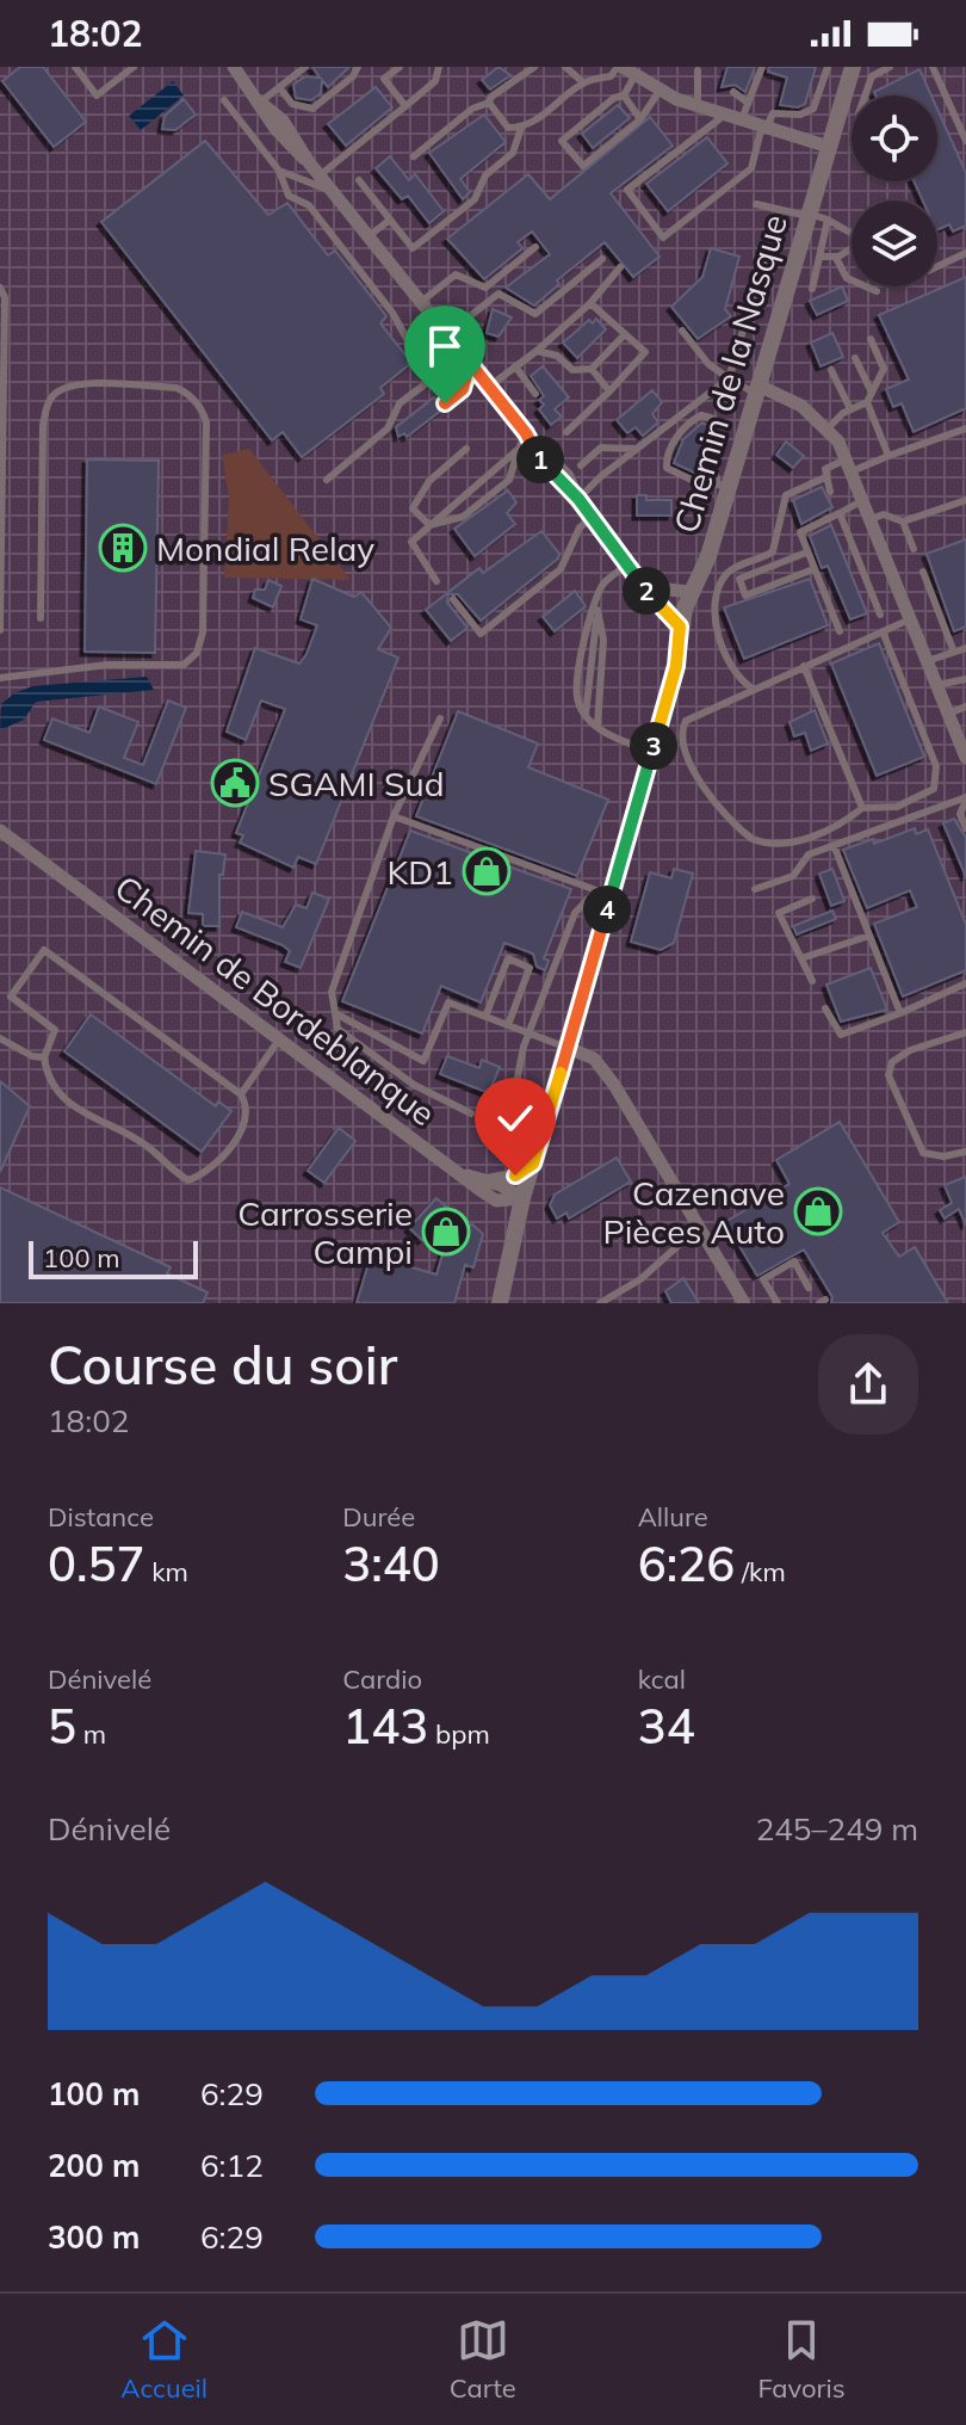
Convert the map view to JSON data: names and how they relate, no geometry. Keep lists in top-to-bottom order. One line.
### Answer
{"streets":{"street":["Chemin de la Nasque","Chemin de Bordeblanque"]},"places":{"building":["Mondial Relay"],"public building":["SGAMI Sud"],"shop":["KD1","Cazenave Pièces Auto","Carrosserie Campi"]},"scale_bar":"100 m","page":{"status":"18:02","pins":["1","2","3","4"],"scale":"100 m","heading":["Course du soir","18:02"],"stats":[["Distance","0.57 km"],["Durée","3:40"],["Allure","6:26 /km"],["Dénivelé","5 m"],["Cardio","143 bpm"],["kcal","34"]],"chart":["Dénivelé","245–249 m"],"list":[{"name":"100 m","note":"6:29"},{"name":"200 m","note":"6:12"},{"name":"300 m","note":"6:29"}],"tabs":["Accueil","Carte","Favoris"]}}
